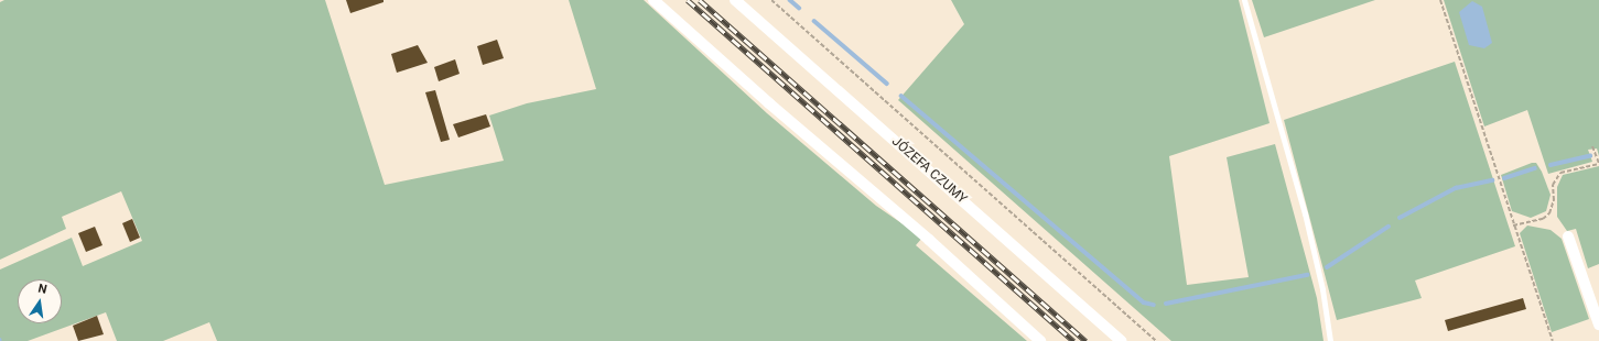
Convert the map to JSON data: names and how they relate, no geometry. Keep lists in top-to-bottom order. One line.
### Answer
{"streets":{"street":["JÓZEFA CZUMY"]},"north":"top"}
